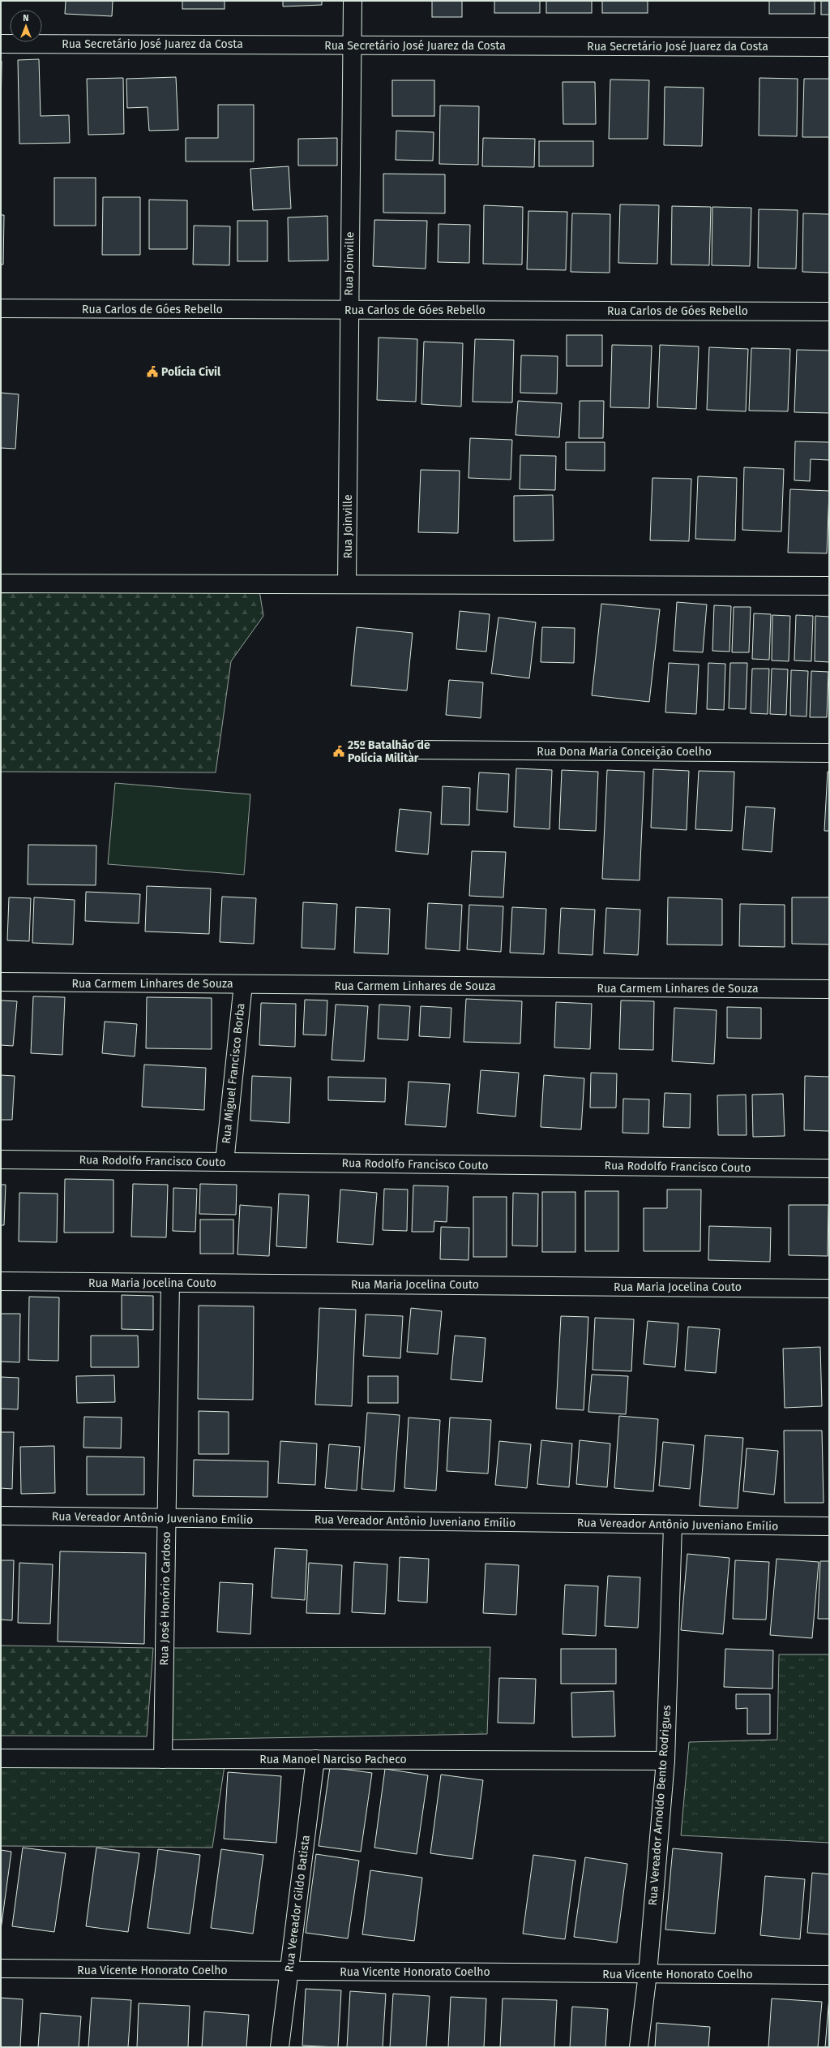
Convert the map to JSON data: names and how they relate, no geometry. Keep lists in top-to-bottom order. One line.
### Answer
{"streets":{"street":["Rua Secretário José Juarez da Costa","Rua Joinville","Rua Carlos de Góes Rebello","Rua Dona Maria Conceição Coelho","Rua Carmem Linhares de Souza","Rua Miguel Francisco Borba","Rua Rodolfo Francisco Couto","Rua Maria Jocelina Couto","Rua Vereador Antônio Juveniano Emílio","Rua José Honório Cardoso","Rua Manoel Narciso Pacheco","Rua Vereador Arnoldo Bento Rodrigues","Rua Vereador Gildo Batista","Rua Vicente Honorato Coelho"]},"crossings":[["Rua Secretário José Juarez da Costa","Rua Joinville"],["Rua Joinville","Rua Carlos de Góes Rebello"],["Rua Carmem Linhares de Souza","Rua Miguel Francisco Borba"],["Rua Miguel Francisco Borba","Rua Rodolfo Francisco Couto"],["Rua Maria Jocelina Couto","Rua José Honório Cardoso"],["Rua Vereador Antônio Juveniano Emílio","Rua José Honório Cardoso"],["Rua Vereador Antônio Juveniano Emílio","Rua Vereador Arnoldo Bento Rodrigues"],["Rua José Honório Cardoso","Rua Manoel Narciso Pacheco"],["Rua Manoel Narciso Pacheco","Rua Vereador Arnoldo Bento Rodrigues"],["Rua Manoel Narciso Pacheco","Rua Vereador Gildo Batista"],["Rua Vereador Arnoldo Bento Rodrigues","Rua Vicente Honorato Coelho"],["Rua Vereador Gildo Batista","Rua Vicente Honorato Coelho"]],"places":{"public building":["Polícia Civil","25º Batalhão de Polícia Militar"]},"north":"top"}
